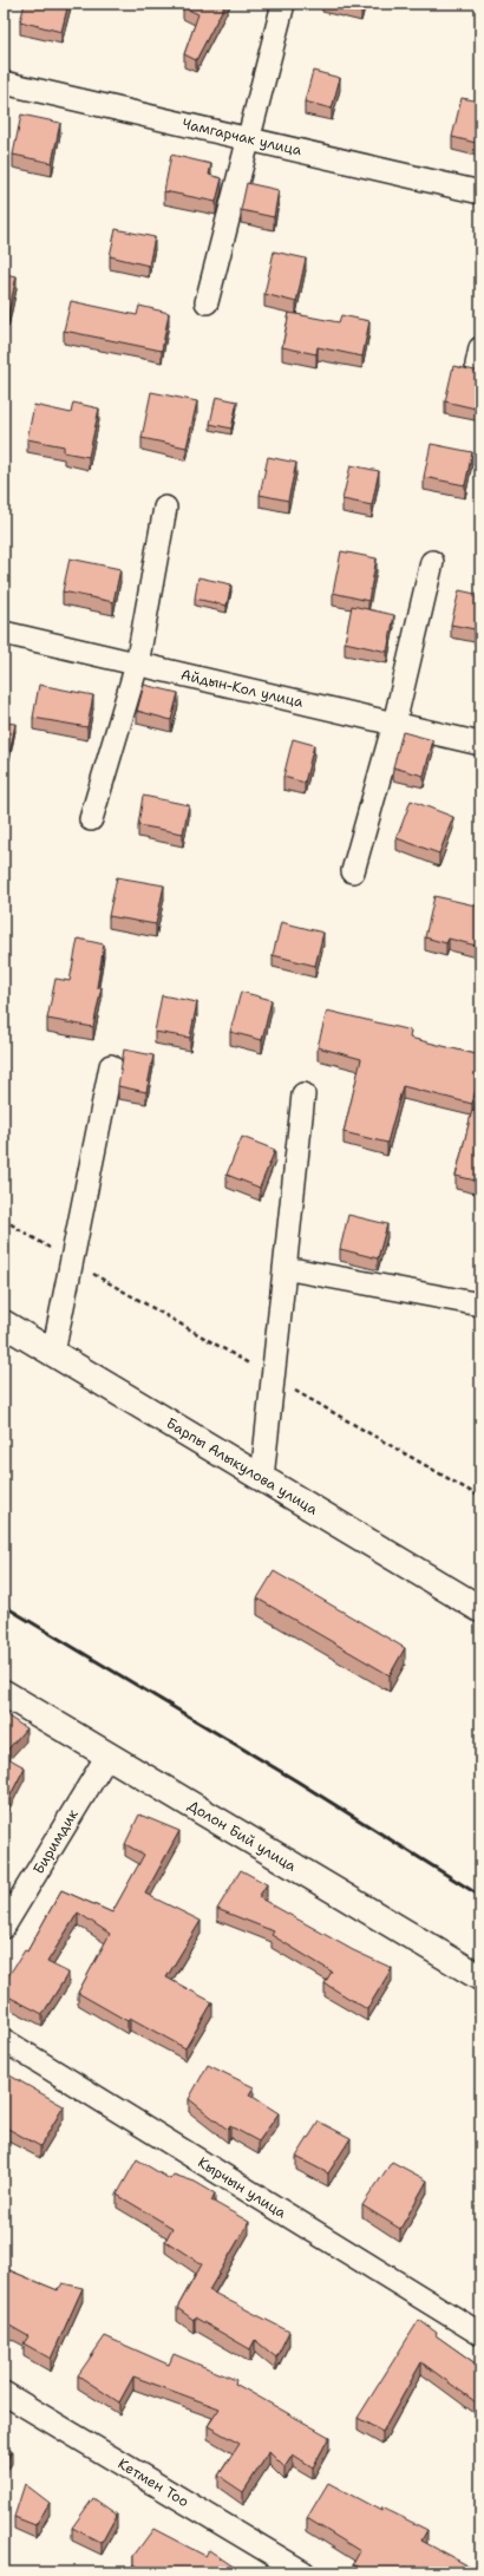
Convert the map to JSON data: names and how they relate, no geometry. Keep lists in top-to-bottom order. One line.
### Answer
{"streets":{"main road":["Барпы Алыкулова улица","Долон Бий улица"],"street":["Чамгарчак улица","Айдын-Кол улица","Биримдик","Кырчын улица","Кетмен Тоо"]},"crossings":[["Долон Бий улица","Биримдик"]]}
